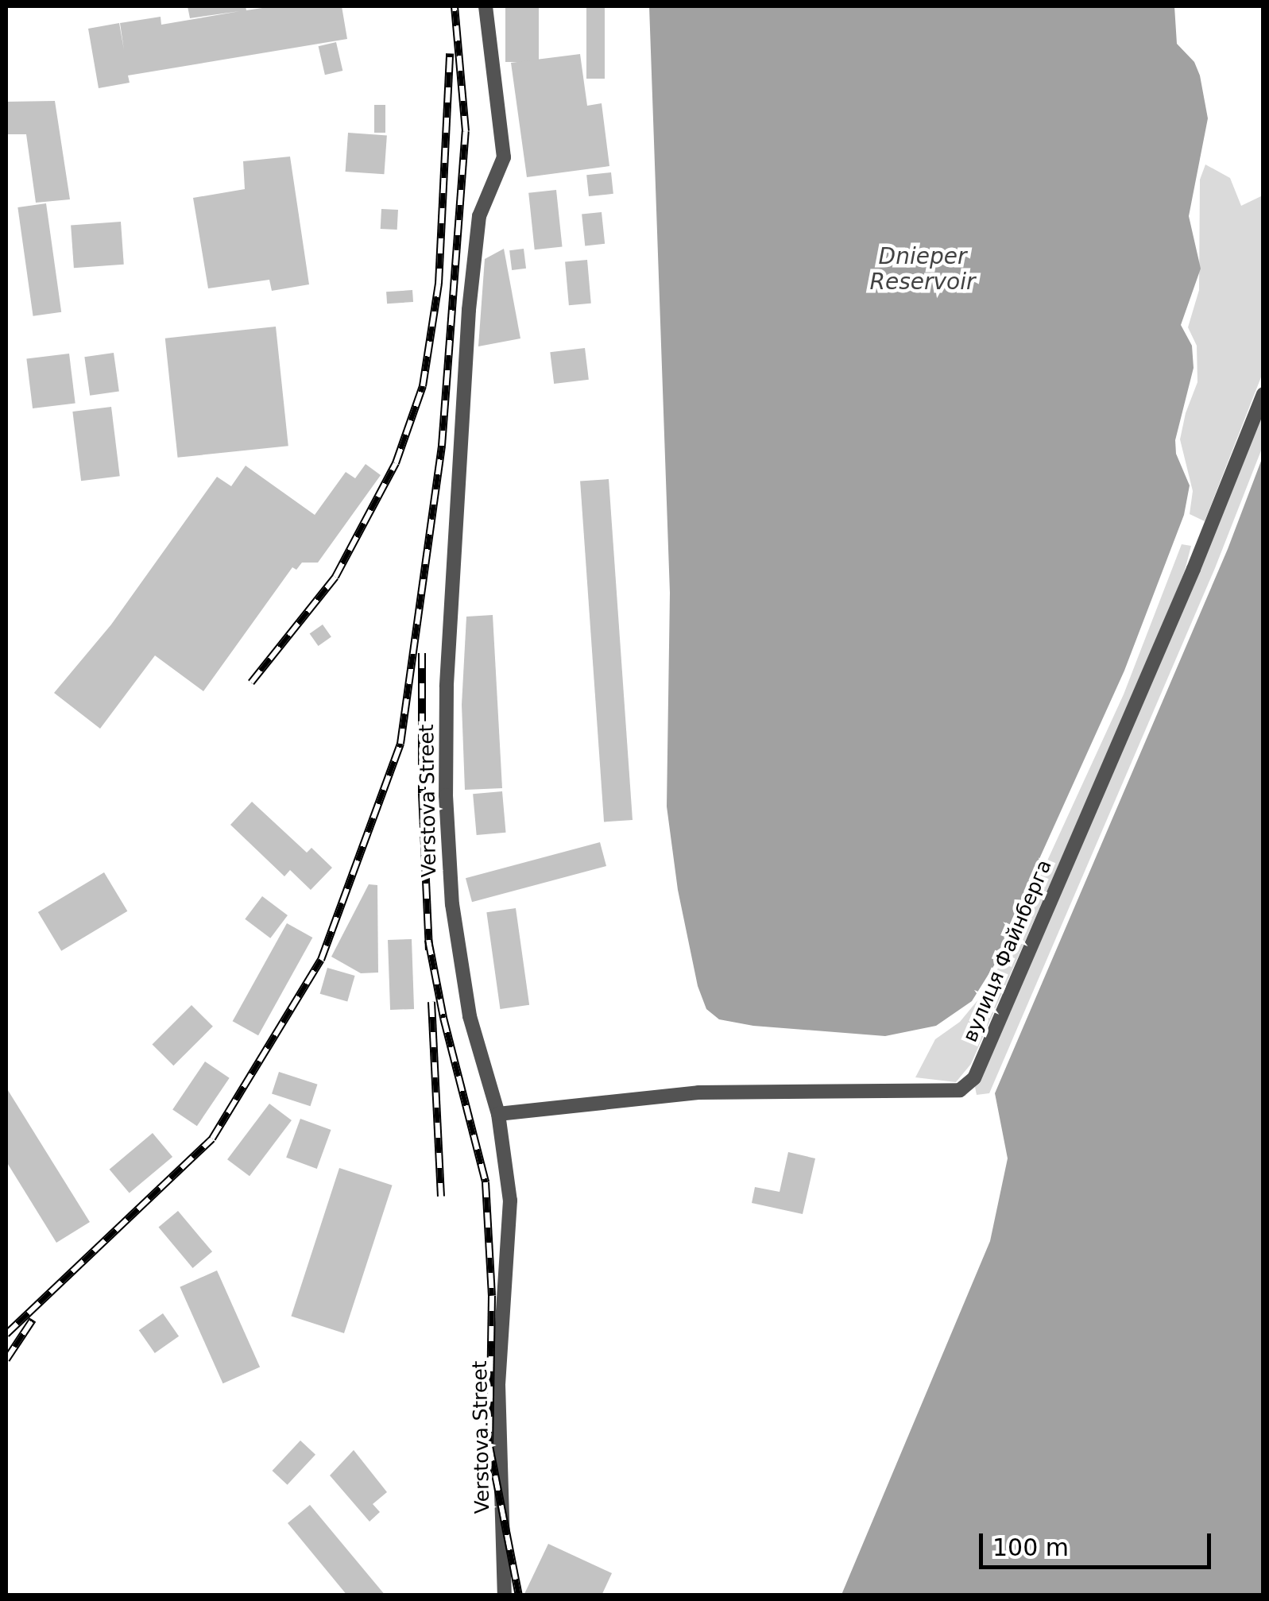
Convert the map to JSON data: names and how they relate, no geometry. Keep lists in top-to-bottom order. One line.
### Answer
{"streets":{"street":["Verstova Street","вулиця Файнберга"]},"crossings":[["Verstova Street","вулиця Файнберга"]],"water":["Dnieper Reservoir"],"scale_bar":"100 m"}
